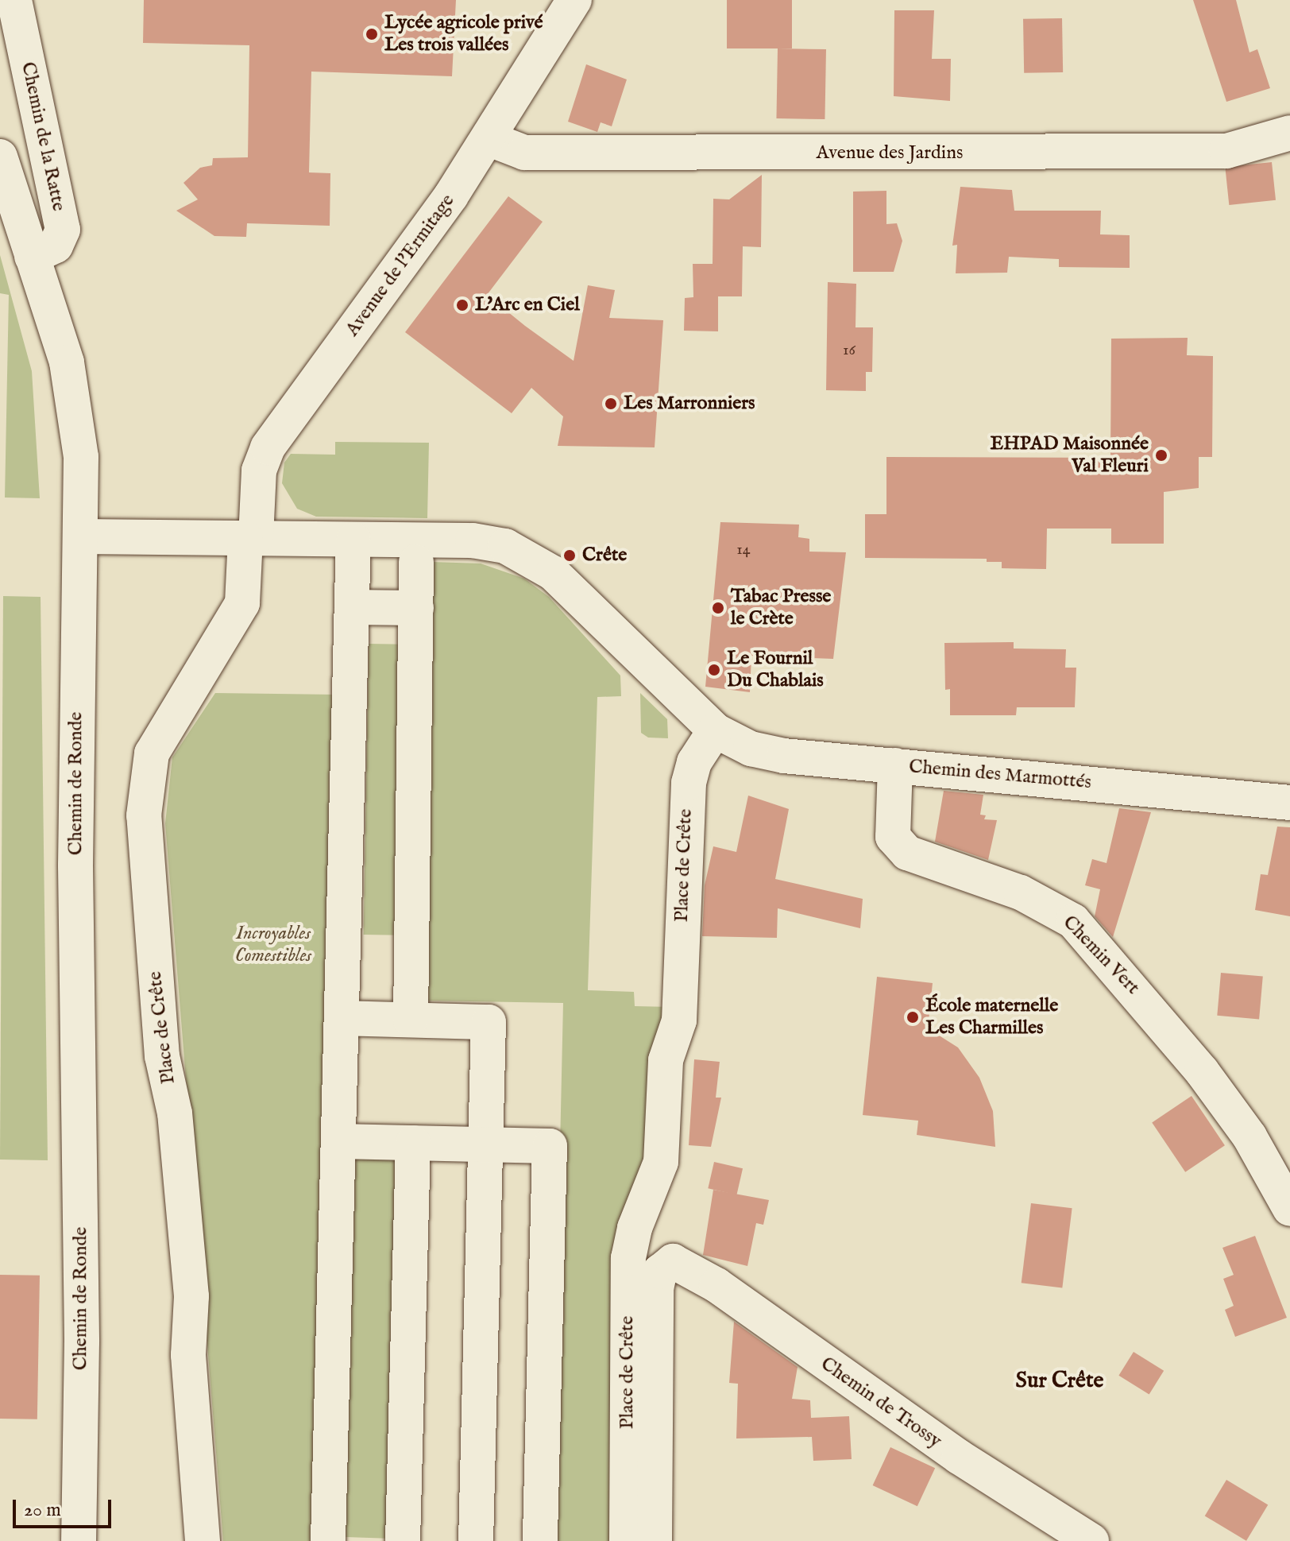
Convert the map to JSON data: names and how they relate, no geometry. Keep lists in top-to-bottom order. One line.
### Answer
{"streets":{"street":["Chemin de la Ratte","Avenue des Jardins","Avenue de l'Ermitage","Chemin des Marmottés","Chemin de Ronde","Place de Crête","Chemin Vert","Chemin de Trossy"]},"crossings":[["Chemin de la Ratte","Chemin de Ronde"],["Avenue des Jardins","Avenue de l'Ermitage"],["Avenue de l'Ermitage","Place de Crête"],["Chemin des Marmottés","Place de Crête"],["Chemin des Marmottés","Chemin Vert"],["Place de Crête","Chemin de Trossy"]],"districts":["Sur Crête"],"parks":["Incroyables Comestibles"],"places":["Lycée agricole privé Les trois vallées","L'Arc en Ciel","Les Marronniers","EHPAD Maisonnée Val Fleuri","Crête","Tabac Presse le Crète","Le Fournil Du Chablais","École maternelle Les Charmilles"],"house_numbers":["16","14"],"scale_bar":"20 m"}
